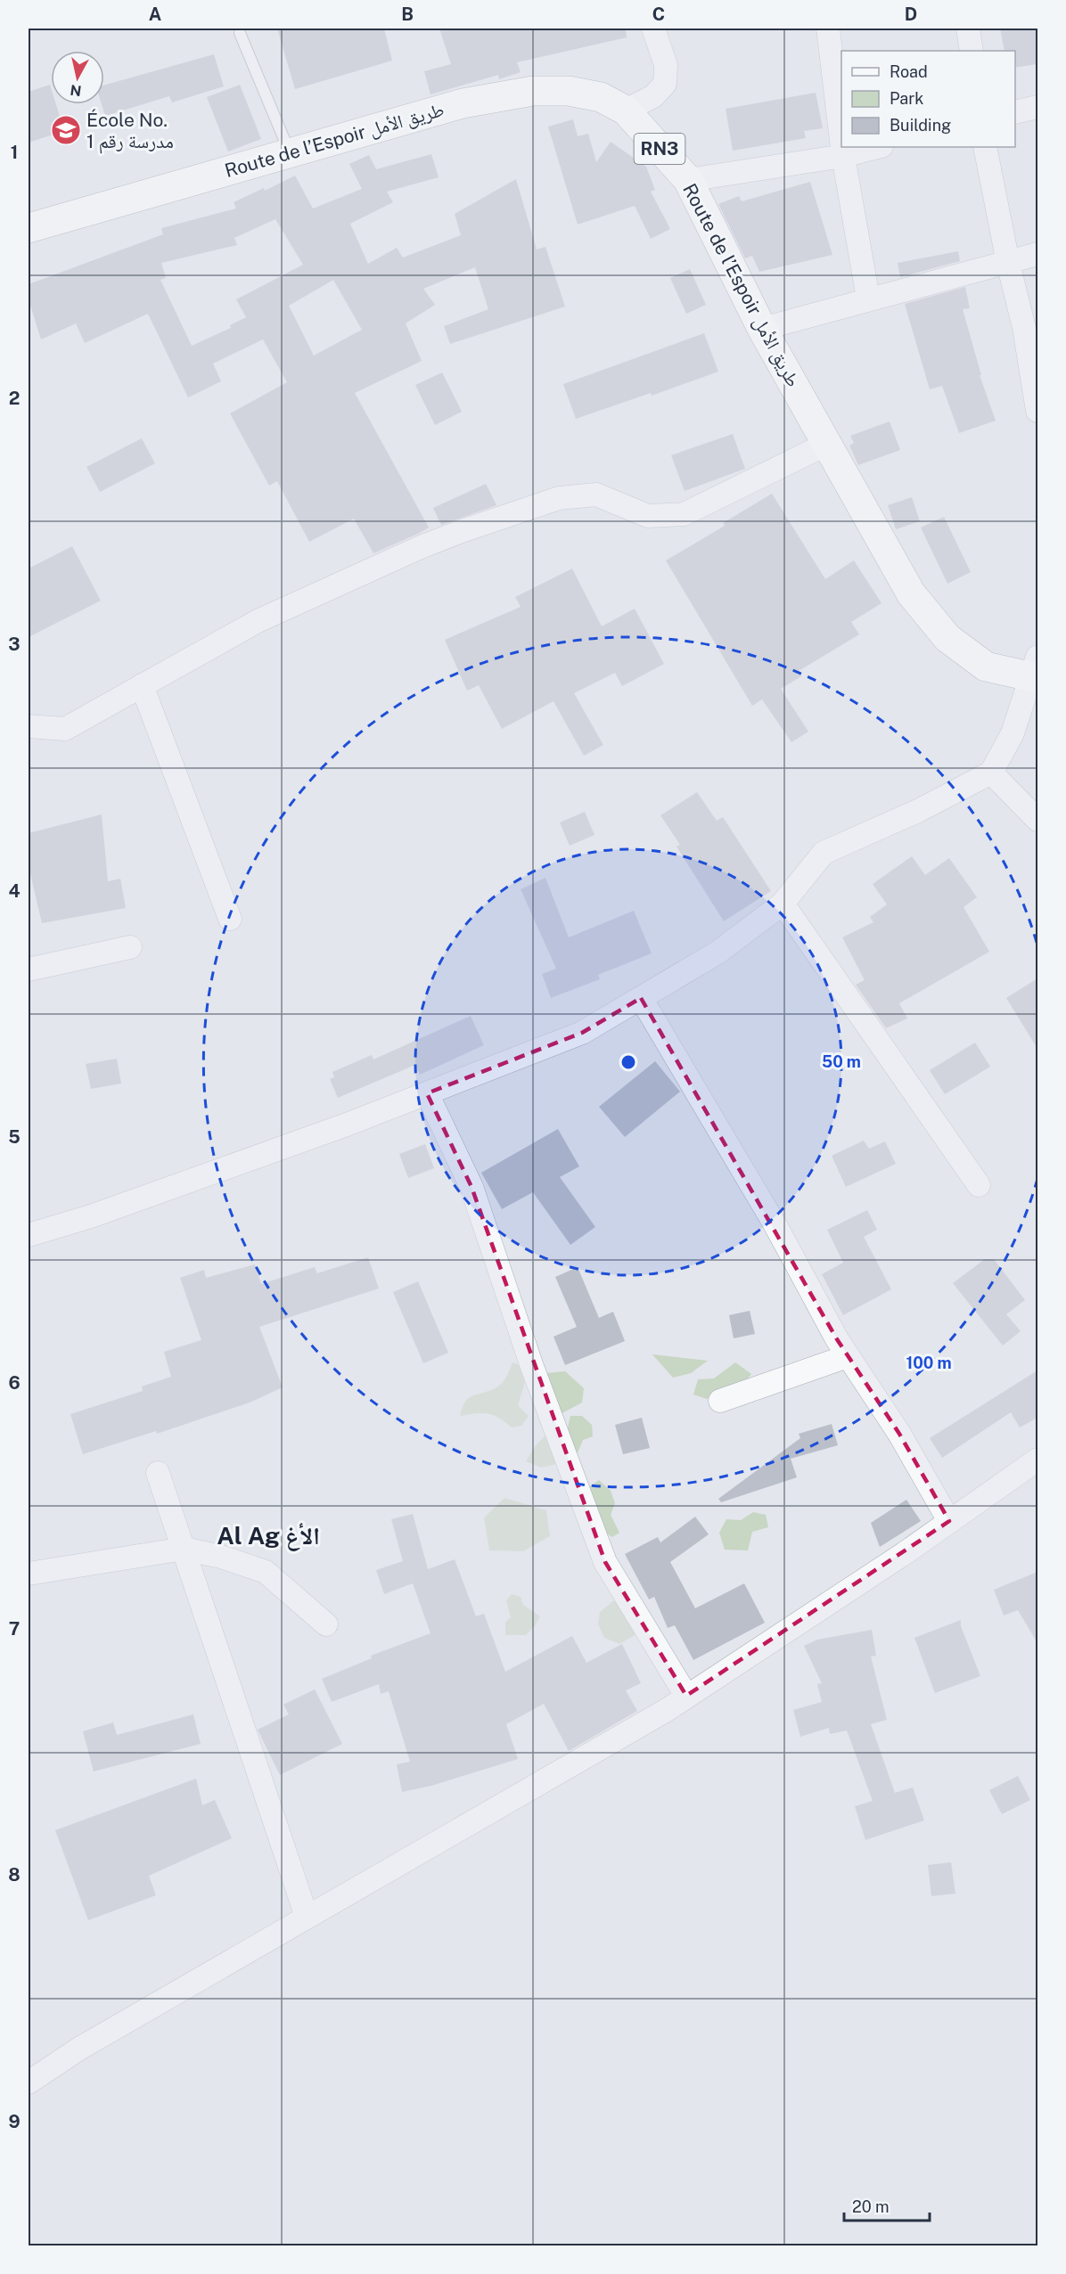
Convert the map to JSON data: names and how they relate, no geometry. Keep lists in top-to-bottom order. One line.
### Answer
{"streets":{"highway":["Route de l’Espoir طريق الأمل","RN3"]},"districts":["Al Ag الأغ"],"places":{"school or university":["École No. 1 مدرسة رقم"]},"legend":["Road","Park","Building"],"scale_bar":"20 m","north":"bottom","grid":{"columns":["A","B","C","D"],"rows":["1","2","3","4","5","6","7","8","9"]},"rings":["50 m","100 m"]}
